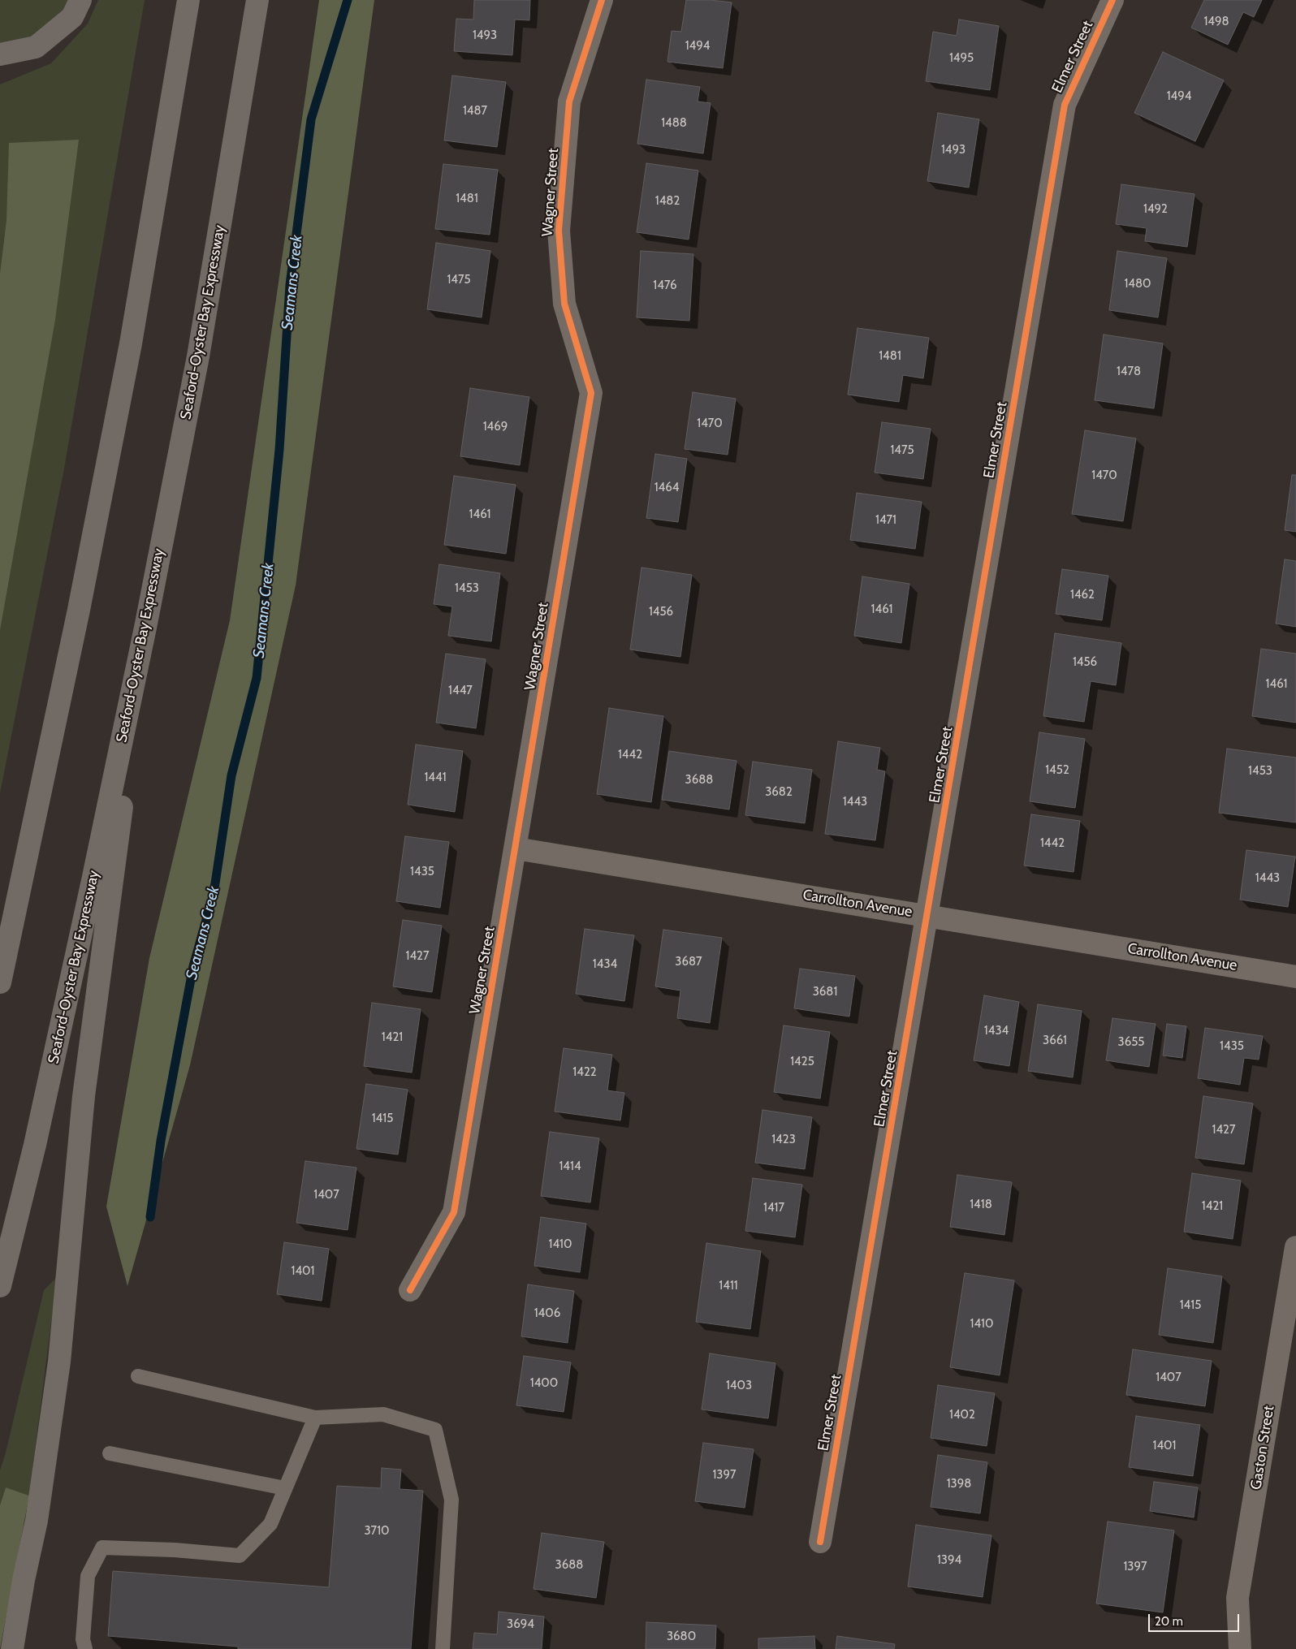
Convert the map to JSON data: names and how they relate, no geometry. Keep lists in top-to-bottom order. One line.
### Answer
{"streets":{"highway":["Seaford-Oyster Bay Expressway"],"street":["Elmer Street","Wagner Street","Carrollton Avenue","Gaston Street"]},"crossings":[["Elmer Street","Carrollton Avenue"],["Wagner Street","Carrollton Avenue"]],"water":["Seamans Creek"],"house_numbers":["1498","1493","1494","1495","1494","1487","1488","1493","1481","1482","1492","1475","1480","1476","1481","1478","1470","1469","1475","1470","1464","1461","1471","1453","1462","1461","1456","1456","1461","1447","1442","1452","1453","1441","3688","3682","1443","1442","1435","1443","1427","3687","1434","3681","1434","1421","3661","3655","1435","1425","1422","1415","1427","1423","1414","1407","1418","1421","1417","1410","1401","1411","1415","1406","1410","1407","1400","1403","1402","1401","1397","1398","3710","1394","3688","1397","3694","3680"],"scale_bar":"20 m"}
